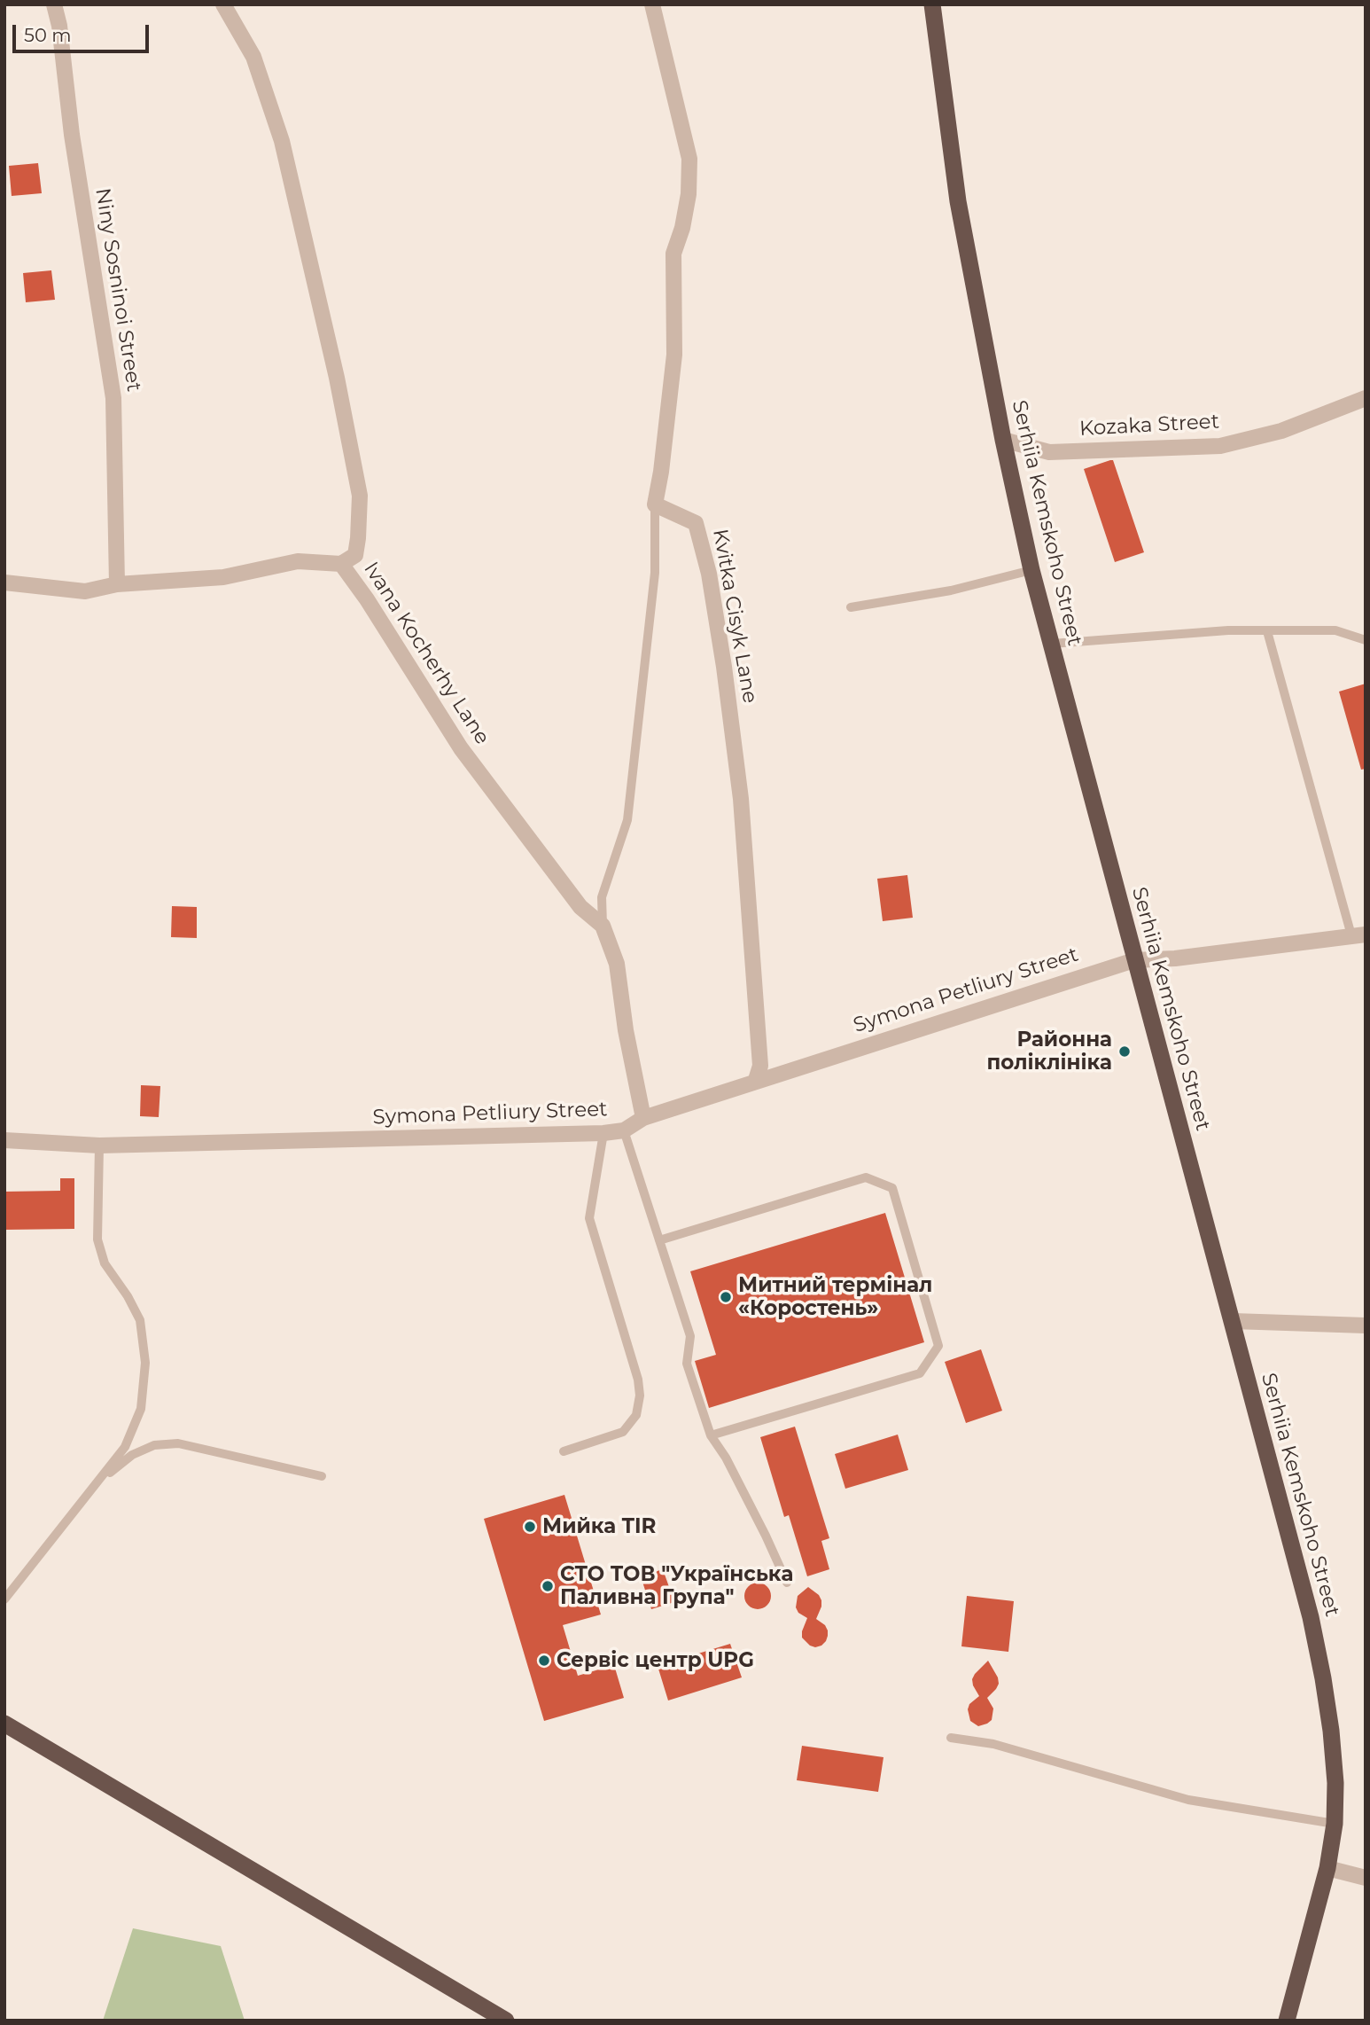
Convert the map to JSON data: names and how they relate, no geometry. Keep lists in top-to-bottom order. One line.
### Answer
{"streets":{"highway":["Serhiia Kemskoho Street"],"street":["Niny Sosninoi Street","Kozaka Street","Kvitka Cisyk Lane","Ivana Kocherhy Lane","Symona Petliury Street"]},"crossings":[["Kozaka Street","Serhiia Kemskoho Street"],["Serhiia Kemskoho Street","Symona Petliury Street"],["Kvitka Cisyk Lane","Symona Petliury Street"],["Ivana Kocherhy Lane","Symona Petliury Street"]],"places":["Районна поліклініка","Митний термінал «Коростень»","Мийка TIR","СТО ТОВ \"Українська Паливна Група\"","Сервіс центр UPG"],"scale_bar":"50 m"}
